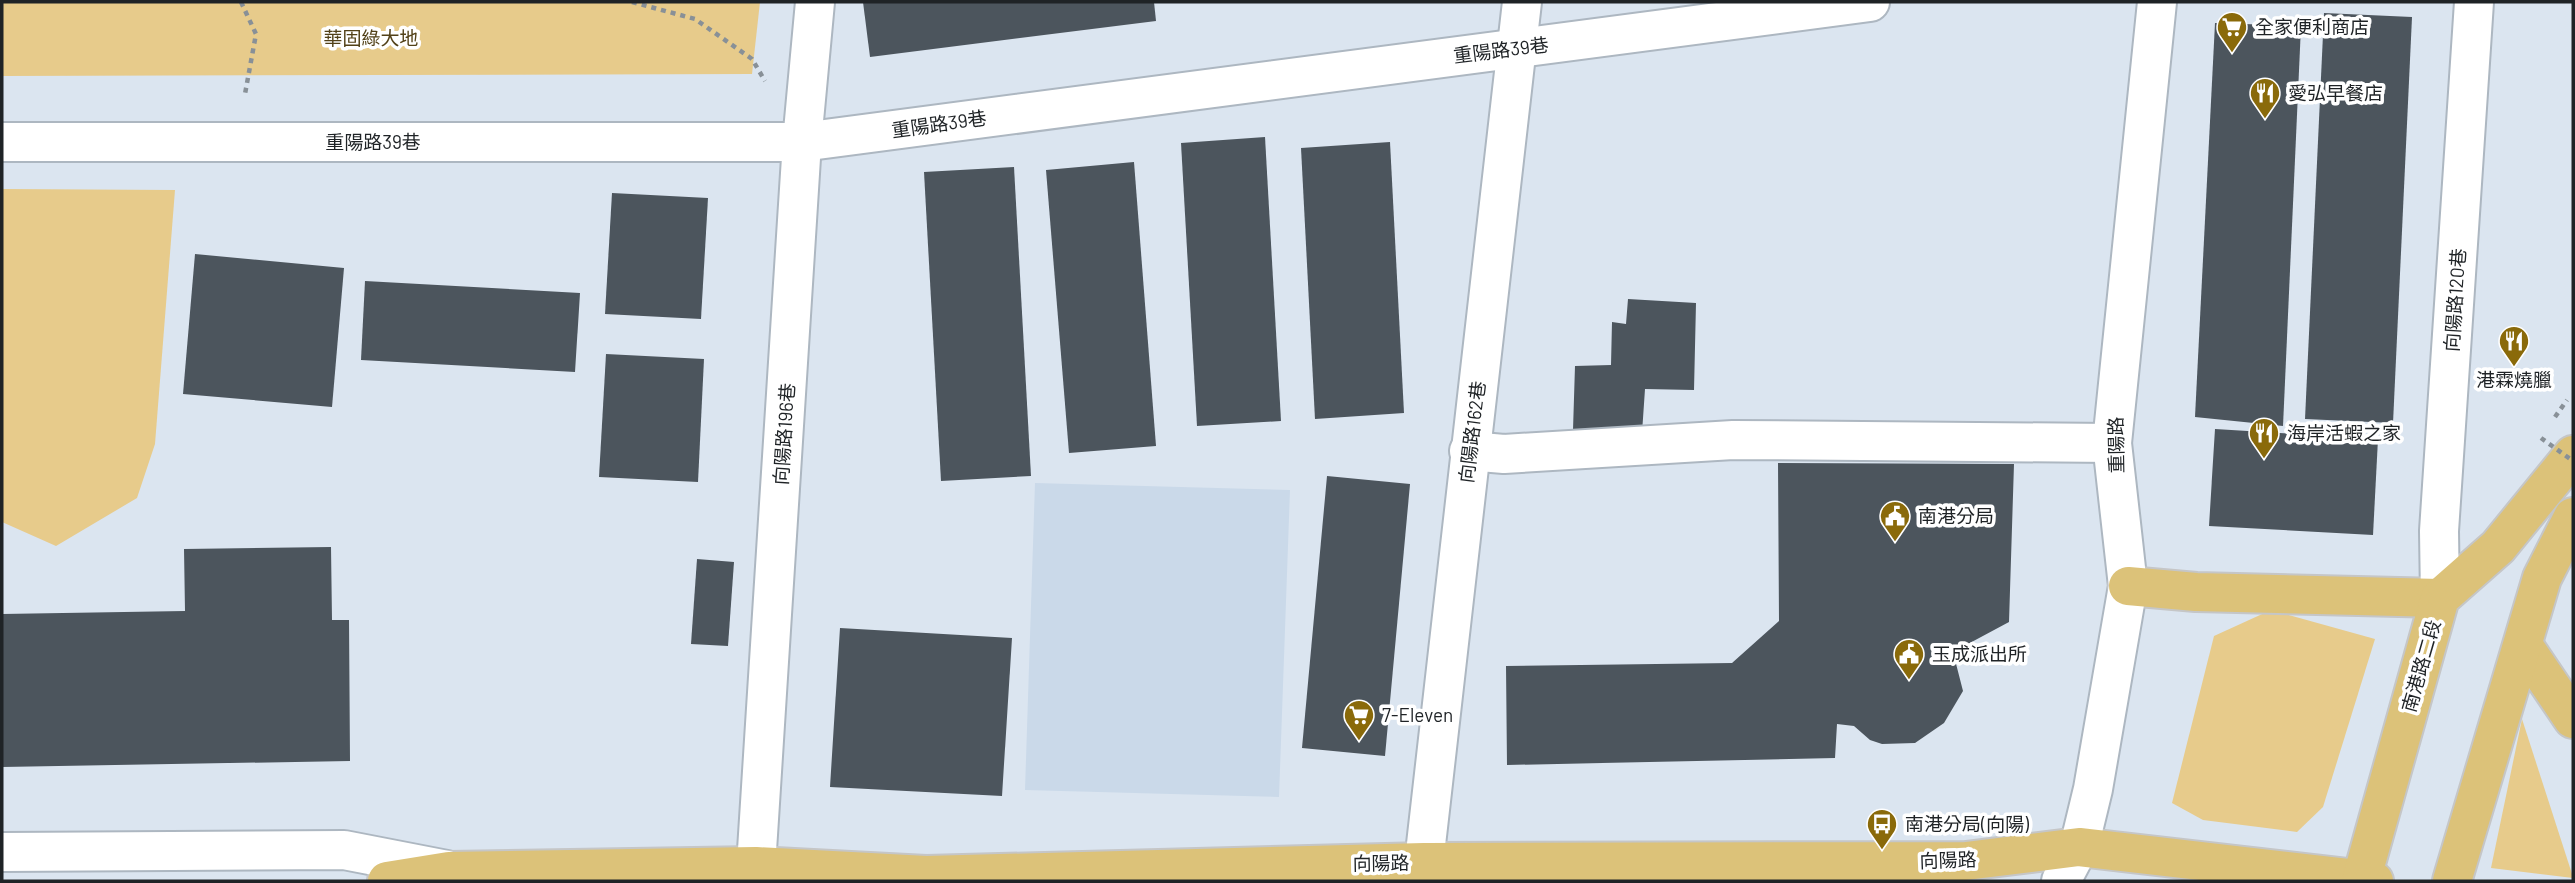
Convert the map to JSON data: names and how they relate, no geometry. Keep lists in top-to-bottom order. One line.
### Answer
{"streets":{"main road":["南港路二段","向陽路"],"street":["重陽路39巷","向陽路120巷","向陽路162巷","向陽路196巷","重陽路"]},"crossings":[["重陽路39巷","向陽路162巷"],["重陽路39巷","向陽路196巷"],["向陽路120巷","南港路二段"],["向陽路162巷","向陽路"],["向陽路196巷","向陽路"],["重陽路","向陽路"],["南港路二段","向陽路"]],"parks":["華固綠大地"],"places":{"supermarket":["全家便利商店","7-Eleven"],"restaurant":["愛弘早餐店","港霖燒臘","海岸活蝦之家"],"public building":["南港分局","玉成派出所"],"bus stop":["南港分局(向陽)"]}}
